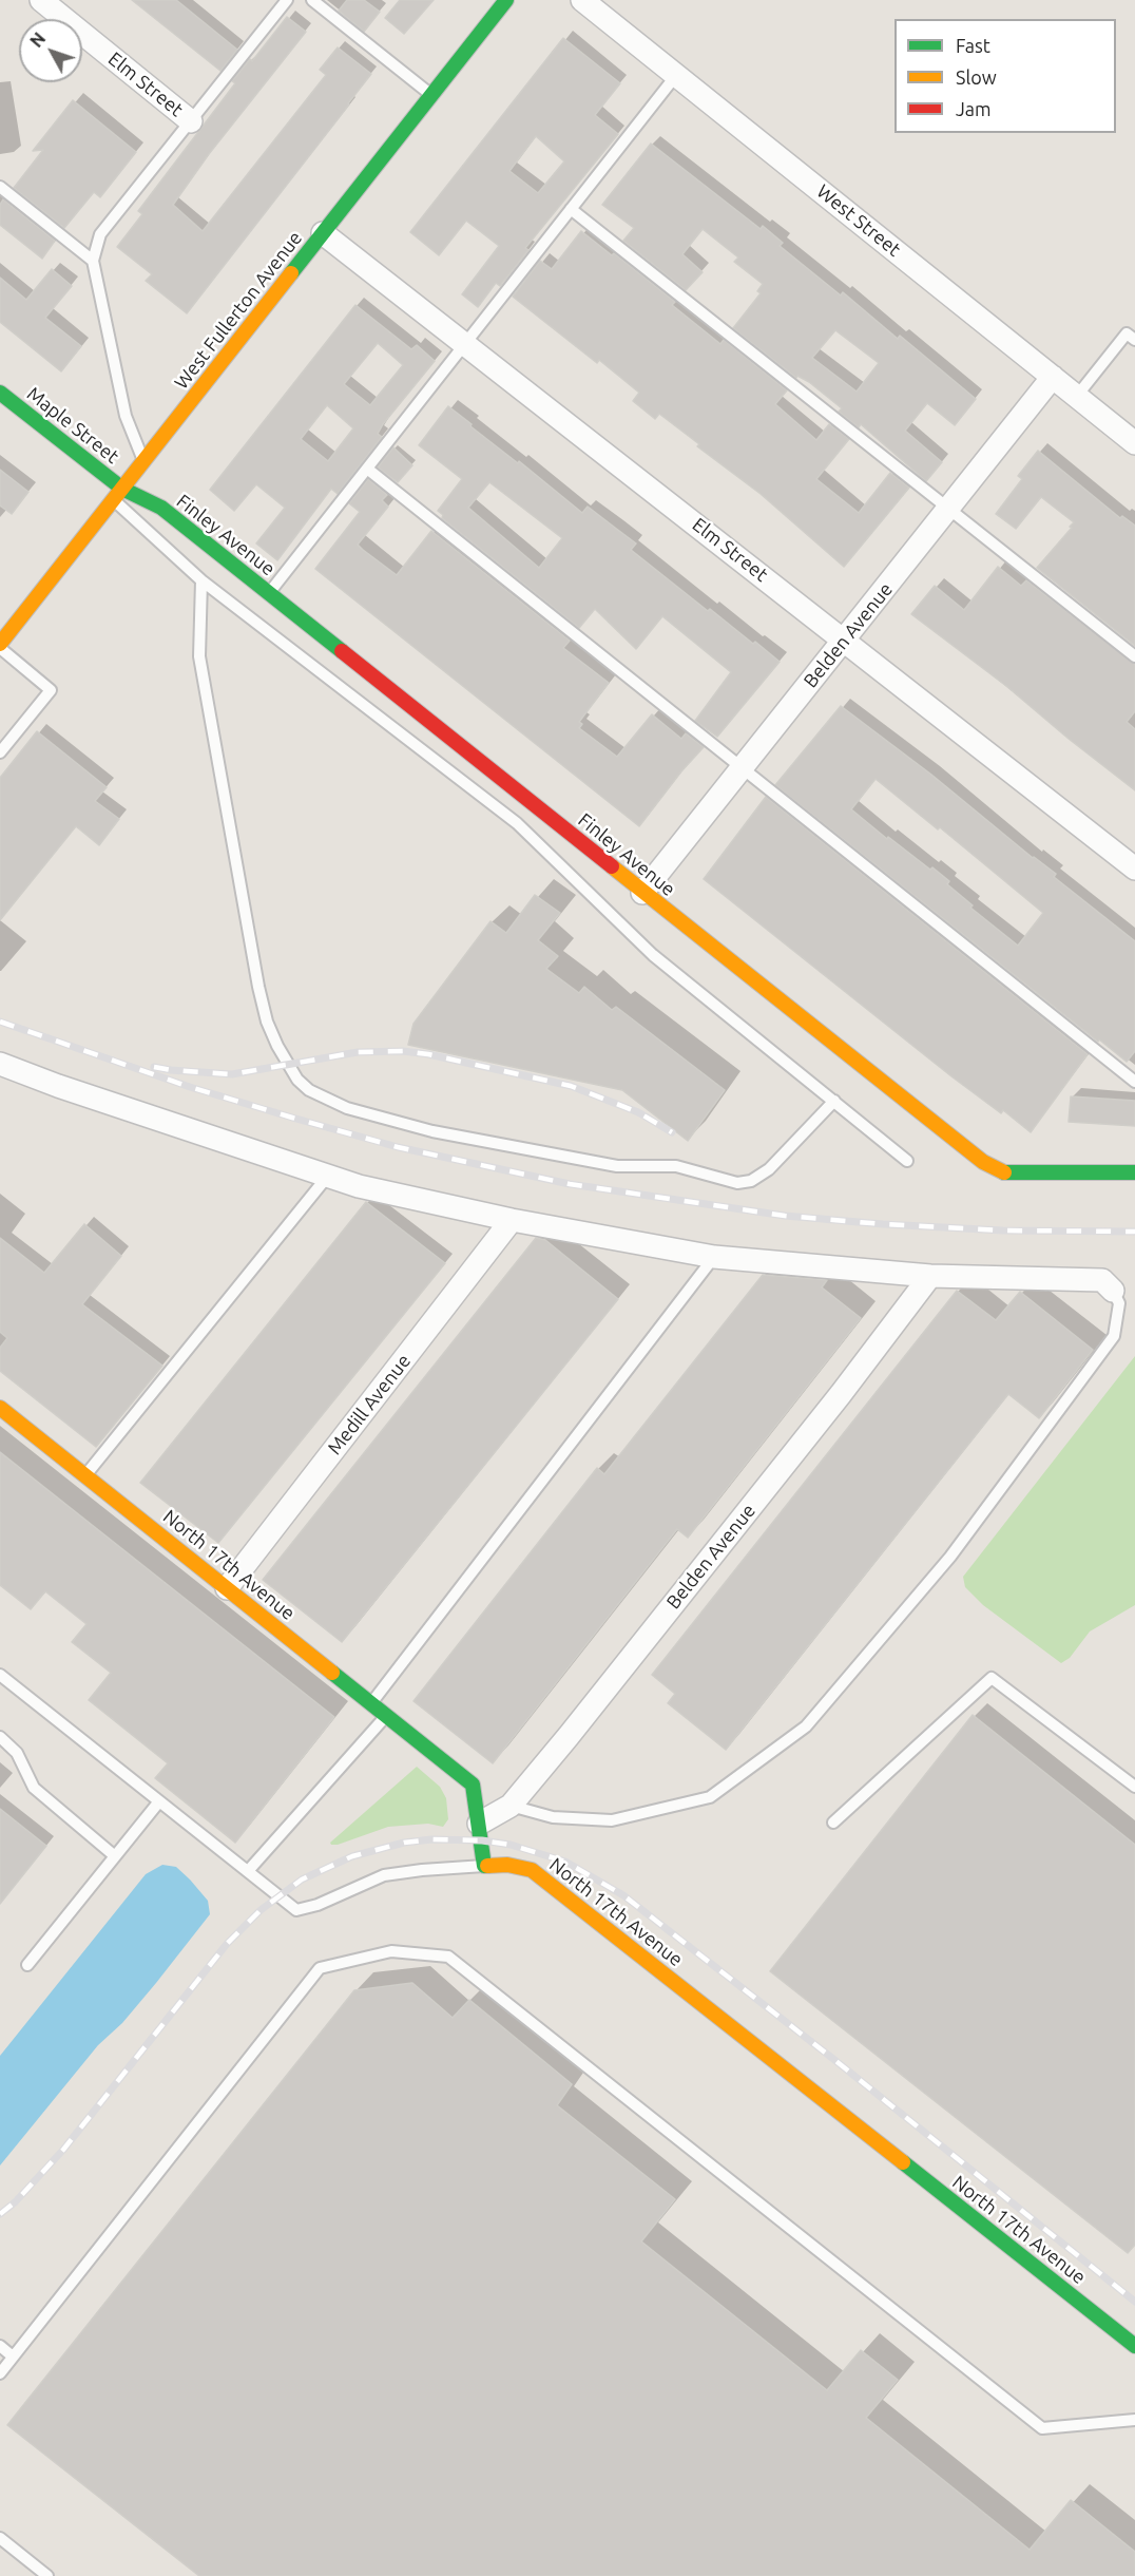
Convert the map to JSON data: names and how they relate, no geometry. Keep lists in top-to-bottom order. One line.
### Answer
{"streets":{"street":["Elm Street","West Street","West Fullerton Avenue","Maple Street","Finley Avenue","Belden Avenue","Medill Avenue","North 17th Avenue"]},"crossings":[["Elm Street","West Fullerton Avenue"],["Elm Street","Belden Avenue"],["West Street","Belden Avenue"],["West Fullerton Avenue","Maple Street"],["West Fullerton Avenue","Finley Avenue"],["Maple Street","Finley Avenue"],["Finley Avenue","Belden Avenue"],["Belden Avenue","North 17th Avenue"],["Medill Avenue","North 17th Avenue"]],"legend":["Fast","Slow","Jam"],"north":"top left"}
